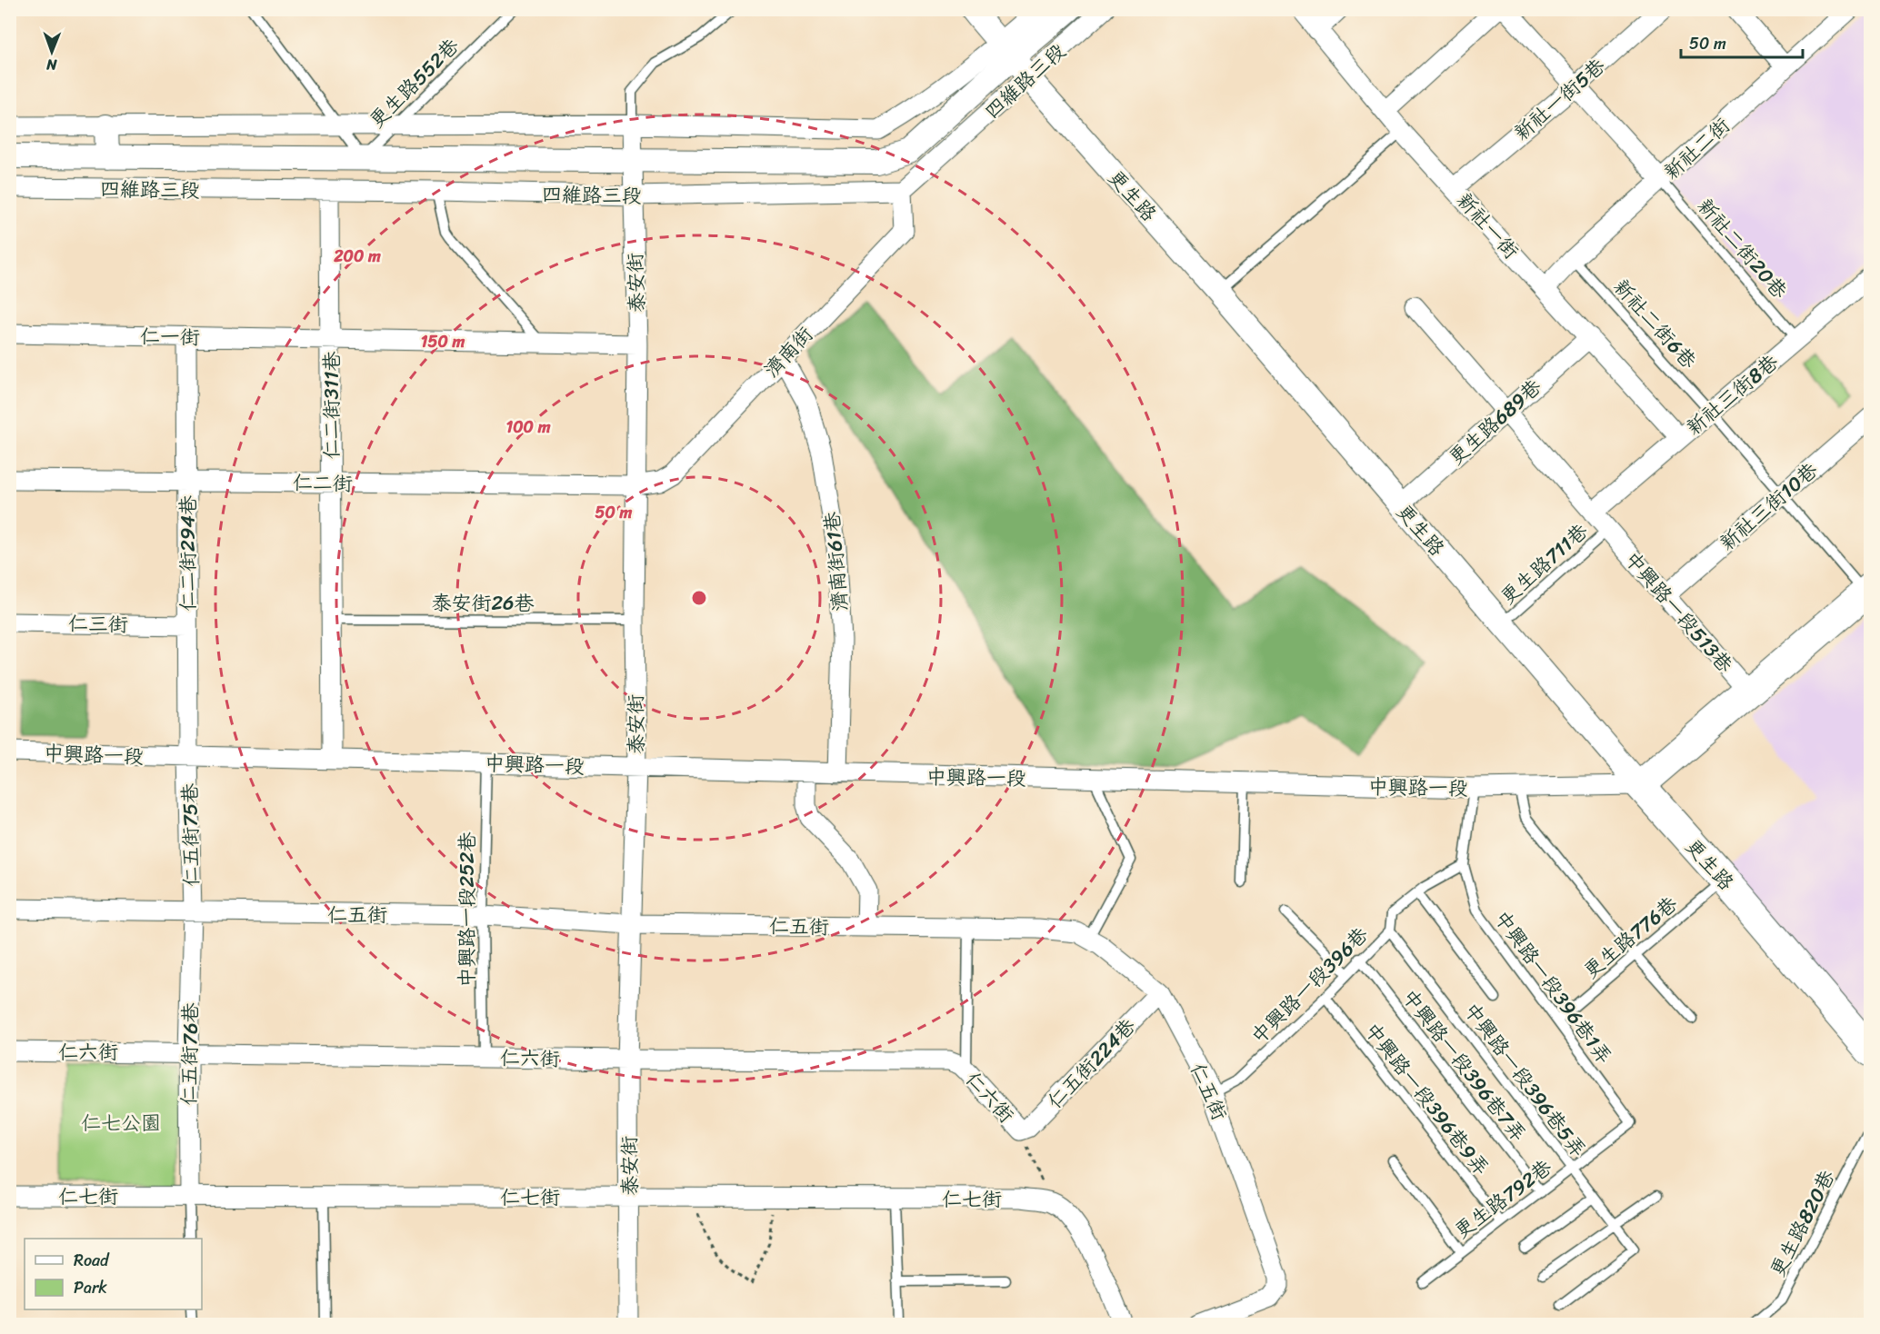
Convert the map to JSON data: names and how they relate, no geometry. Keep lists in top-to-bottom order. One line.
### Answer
{"streets":{"main road":["更生路"],"street":["四維路三段","新社一街5巷","新社二街","新社一街","泰安街","仁一街","濟南街","新社三街8巷","仁二街311巷","更生路689巷","仁二街","新社三街10巷","仁二街294巷","濟南街61巷","中興路一段513巷","仁三街","中興路一段","仁五街75巷","仁五街","仁六街","仁五街76巷","仁五街224巷","仁七街"],"lane":["更生路552巷","新社二街20巷","新社二街6巷","更生路711巷","泰安街26巷","中興路一段252巷","更生路776巷","中興路一段396巷","中興路一段396巷1弄","中興路一段396巷7弄","中興路一段396巷5弄","中興路一段396巷9弄","更生路792巷","更生路820巷"]},"crossings":[["四維路三段","更生路552巷"],["四維路三段","更生路"],["四維路三段","泰安街"],["四維路三段","濟南街"],["新社一街5巷","新社一街"],["新社二街","新社一街"],["新社二街","新社二街20巷"],["新社二街","新社二街6巷"],["更生路","更生路689巷"],["更生路","更生路711巷"],["更生路","中興路一段"],["更生路","更生路776巷"],["新社一街","新社三街8巷"],["新社一街","更生路689巷"],["新社二街20巷","新社三街8巷"],["泰安街","濟南街"],["泰安街","仁二街311巷"],["泰安街","仁二街"],["泰安街","泰安街26巷"],["泰安街","中興路一段"],["泰安街","仁五街"],["泰安街","仁六街"],["泰安街","仁七街"],["新社二街6巷","新社三街8巷"],["新社二街6巷","新社三街10巷"],["仁一街","仁二街311巷"],["仁一街","仁二街294巷"],["濟南街","仁二街"],["濟南街","濟南街61巷"],["新社三街8巷","中興路一段513巷"],["仁二街311巷","仁二街"],["仁二街311巷","泰安街26巷"],["仁二街311巷","中興路一段"],["更生路689巷","中興路一段513巷"],["仁二街","仁二街294巷"],["新社三街10巷","中興路一段513巷"],["仁二街294巷","仁三街"],["仁二街294巷","中興路一段"],["仁二街294巷","仁五街75巷"],["濟南街61巷","中興路一段"],["更生路711巷","中興路一段513巷"],["中興路一段","仁五街75巷"],["中興路一段","中興路一段252巷"],["仁五街75巷","仁五街"],["仁五街75巷","仁五街76巷"],["中興路一段252巷","仁五街"],["中興路一段252巷","仁六街"],["仁五街","中興路一段396巷"],["仁五街","仁五街76巷"],["仁五街","仁五街224巷"],["更生路776巷","中興路一段396巷1弄"],["中興路一段396巷","中興路一段396巷1弄"],["中興路一段396巷","中興路一段396巷7弄"],["中興路一段396巷","中興路一段396巷5弄"],["中興路一段396巷","中興路一段396巷9弄"],["中興路一段396巷1弄","更生路792巷"],["仁六街","仁五街76巷"],["仁六街","仁五街224巷"],["仁五街76巷","仁七街"],["中興路一段396巷7弄","更生路792巷"],["中興路一段396巷5弄","更生路792巷"],["中興路一段396巷9弄","更生路792巷"]],"parks":["仁七公園"],"legend":["Road","Park"],"scale_bar":"50 m","north":"bottom","rings":["200 m","150 m","100 m","50 m"]}
